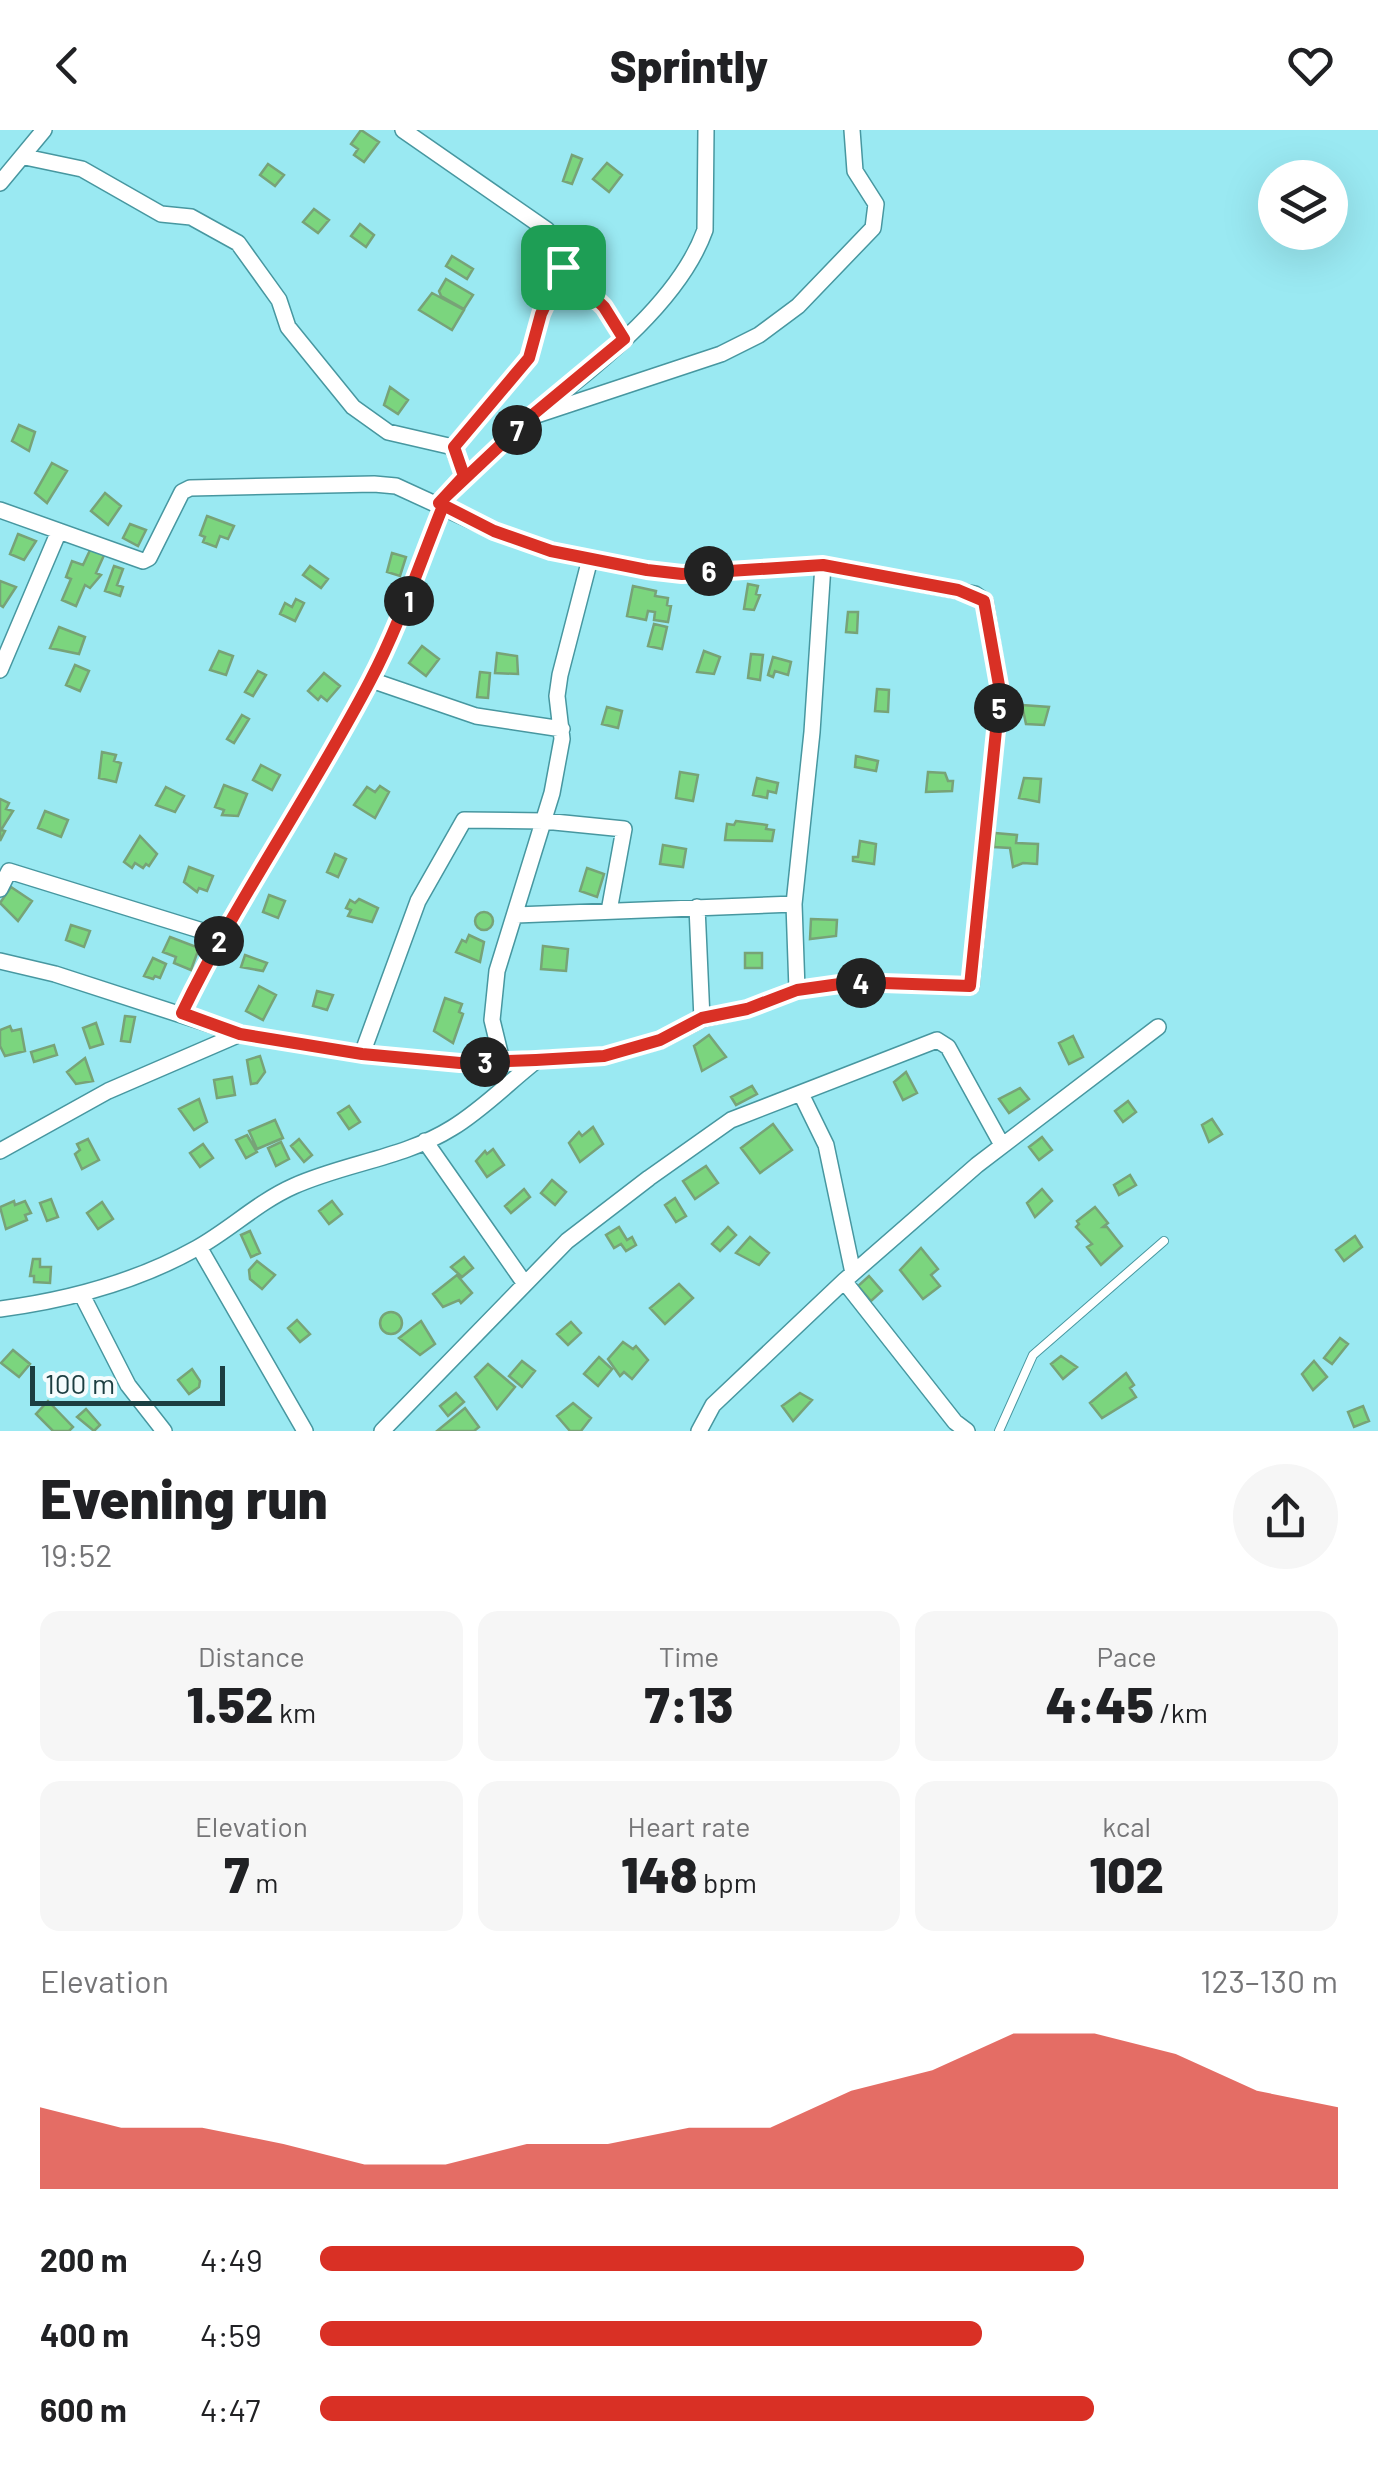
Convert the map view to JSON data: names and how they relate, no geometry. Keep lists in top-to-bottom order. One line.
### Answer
{"scale_bar":"100 m","page":{"header":"Sprintly","pins":["7","6","1","5","2","4","3"],"scale":"100 m","heading":["Evening run","19:52"],"stats":[["Distance","1.52 km"],["Time","7:13"],["Pace","4:45 /km"],["Elevation","7 m"],["Heart rate","148 bpm"],["kcal","102"]],"chart":["Elevation","123–130 m"],"list":[{"name":"200 m","note":"4:49"},{"name":"400 m","note":"4:59"},{"name":"600 m","note":"4:47"}]}}
